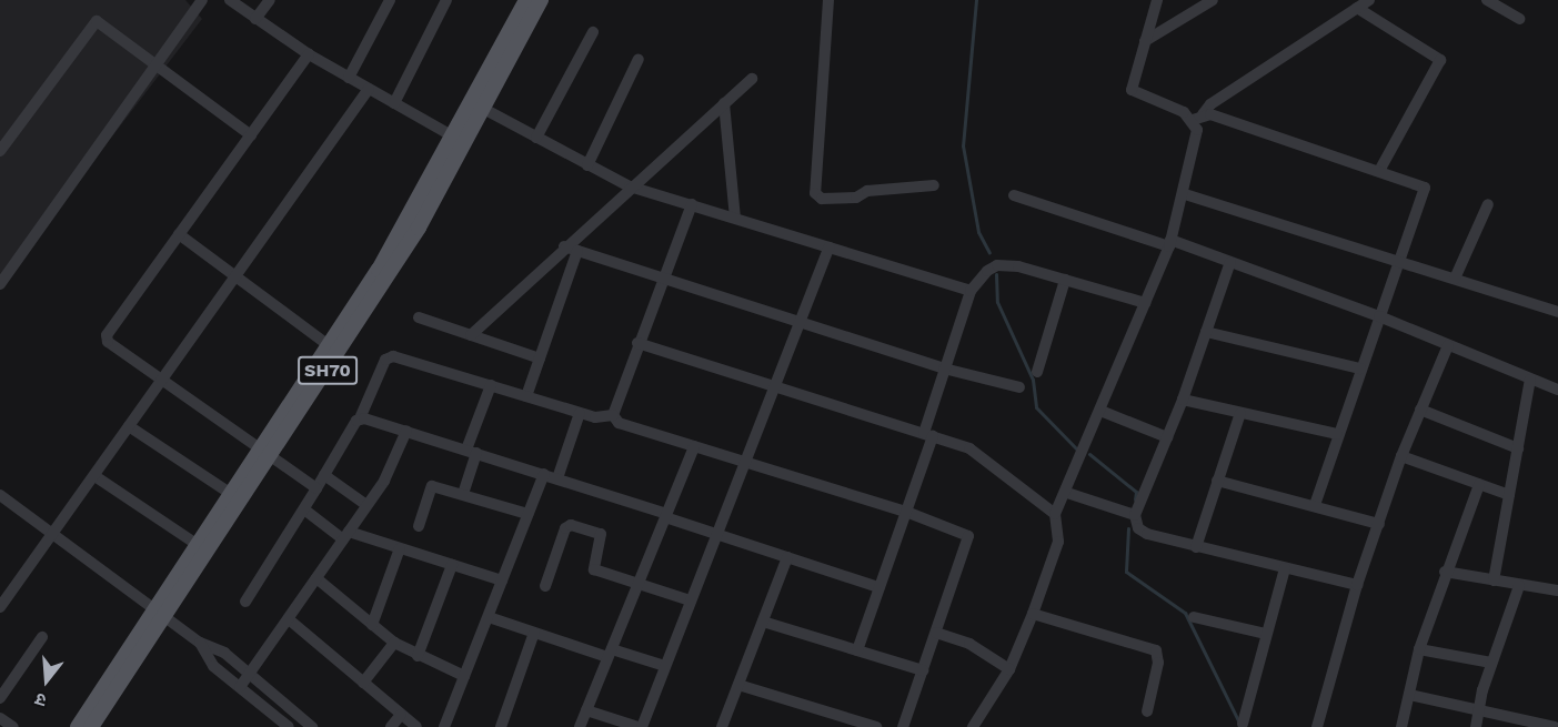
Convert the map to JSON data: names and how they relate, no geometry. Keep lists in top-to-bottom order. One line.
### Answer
{"streets":{"main road":["SH70"]},"north":"bottom"}
